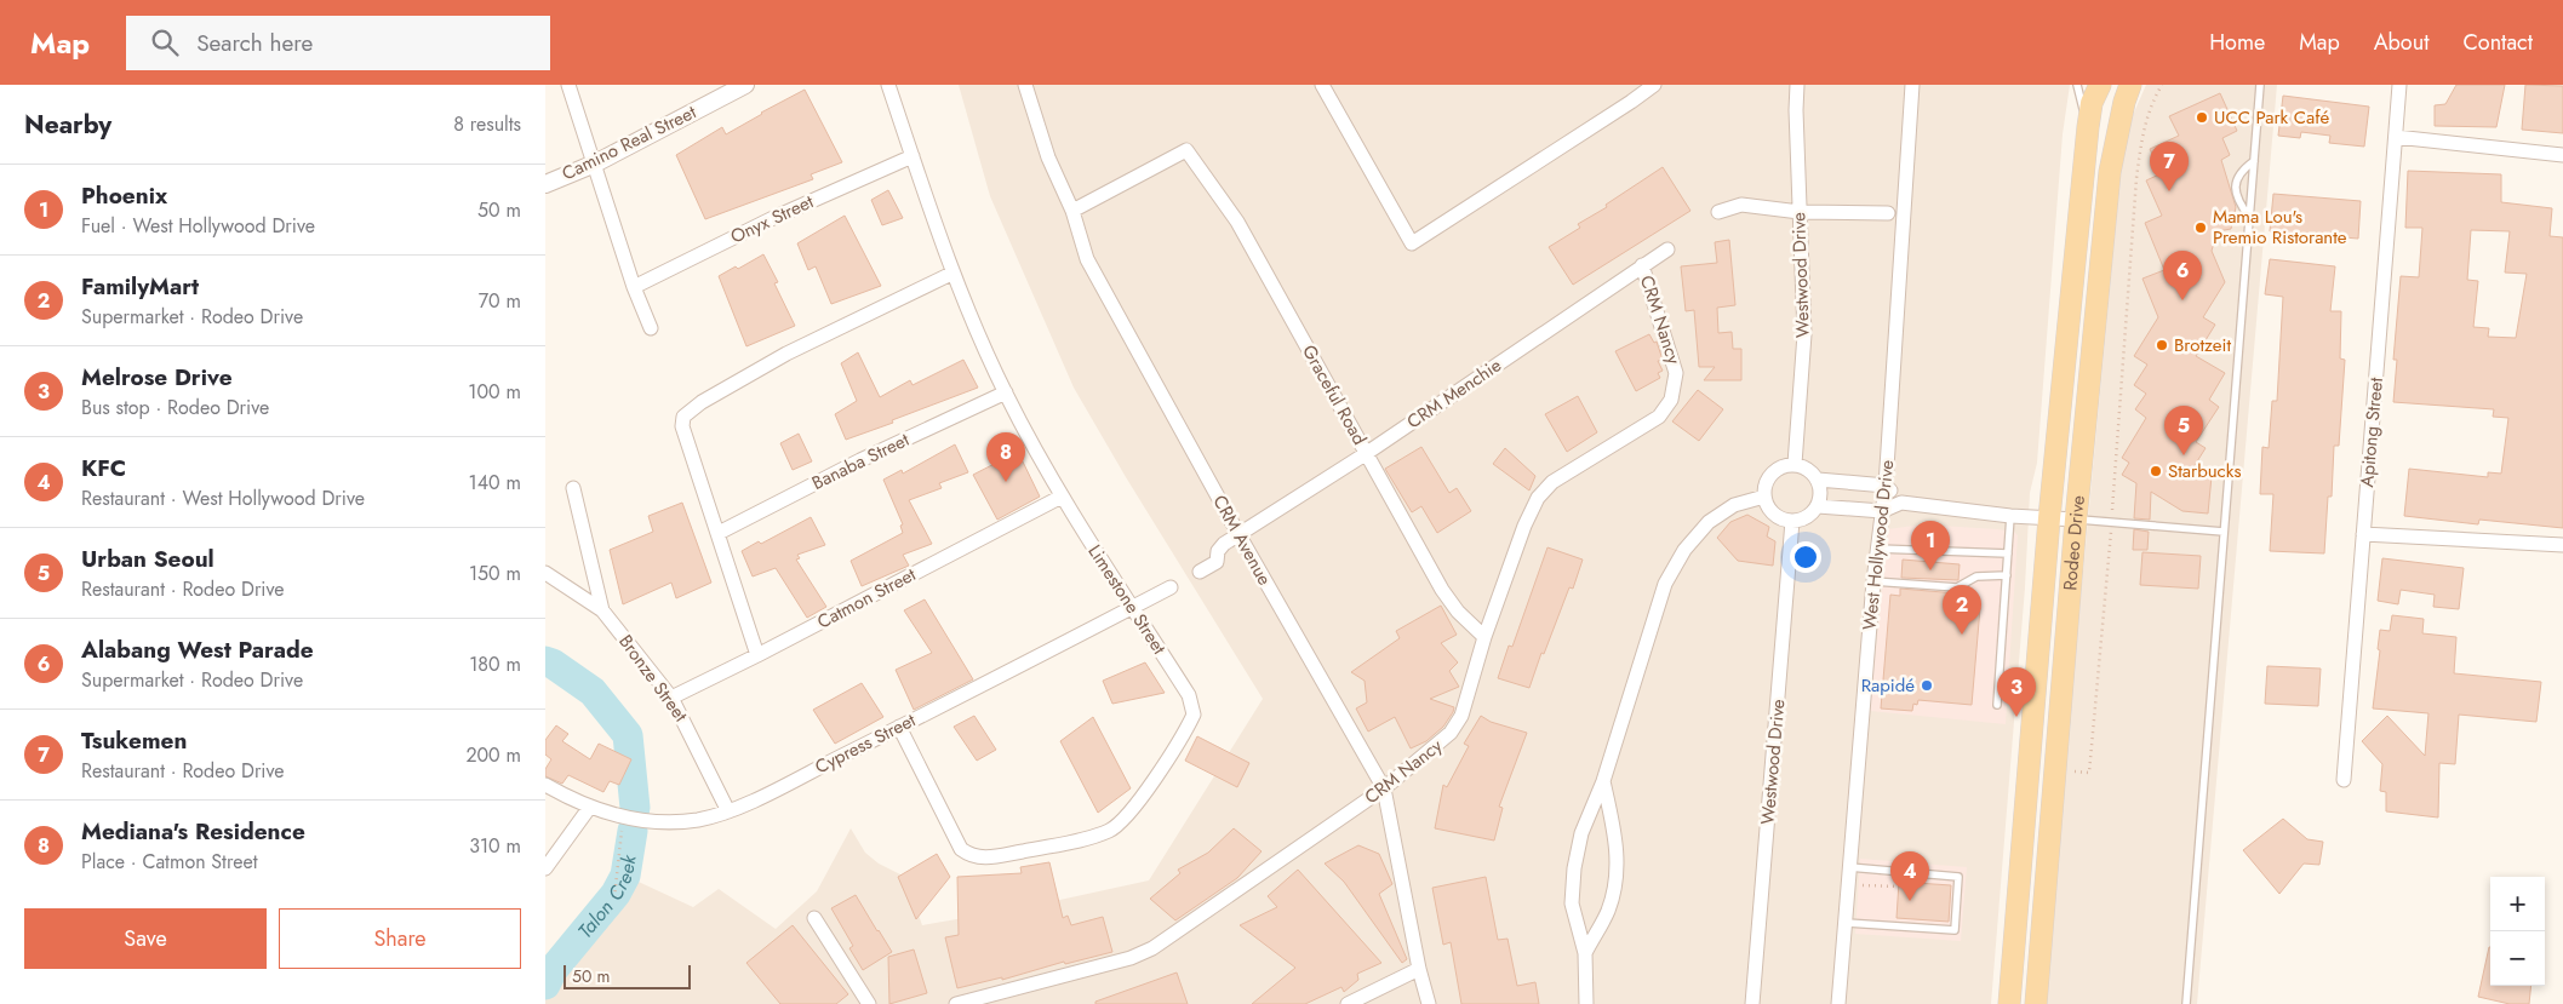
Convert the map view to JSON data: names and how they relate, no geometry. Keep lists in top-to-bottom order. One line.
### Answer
{"streets":{"main road":["Rodeo Drive"],"street":["Camino Real Street","Onyx Street","Westwood Drive","CRM Nancy","CRM Menchie","Graceful Road","Apitong Street","Banaba Street","CRM Avenue","West Hollywood Drive","Catmon Street","Limestone Street","Bronze Street","Cypress Street"]},"crossings":[["Onyx Street","Limestone Street"],["CRM Nancy","CRM Menchie"],["CRM Nancy","Graceful Road"],["CRM Nancy","CRM Avenue"],["CRM Menchie","Graceful Road"],["CRM Menchie","CRM Avenue"],["Graceful Road","CRM Avenue"],["Banaba Street","Limestone Street"],["Catmon Street","Limestone Street"],["Catmon Street","Bronze Street"],["Limestone Street","Cypress Street"],["Bronze Street","Cypress Street"]],"water":["Talon Creek"],"places":["UCC Park Café","Mama Lou's Premio Ristorante","Brotzeit","Starbucks","Rapidé"],"scale_bar":"50 m","page":{"header":"Map","search":"Search here","nav":["Home","Map","About","Contact"],"heading":["Nearby","8 results"],"pins":["7","6","5","8","1","2","3","4"],"list":[{"mark":"1","name":"Phoenix","note":"Fuel · West Hollywood Drive","value":"50 m"},{"mark":"2","name":"FamilyMart","note":"Supermarket · Rodeo Drive","value":"70 m"},{"mark":"3","name":"Melrose Drive","note":"Bus stop · Rodeo Drive","value":"100 m"},{"mark":"4","name":"KFC","note":"Restaurant · West Hollywood Drive","value":"140 m"},{"mark":"5","name":"Urban Seoul","note":"Restaurant · Rodeo Drive","value":"150 m"},{"mark":"6","name":"Alabang West Parade","note":"Supermarket · Rodeo Drive","value":"180 m"},{"mark":"7","name":"Tsukemen","note":"Restaurant · Rodeo Drive","value":"200 m"},{"mark":"8","name":"Mediana's Residence","note":"Place · Catmon Street","value":"310 m"}],"map_buttons":["+","−"],"buttons":["Save","Share"],"scale":"50 m"}}
